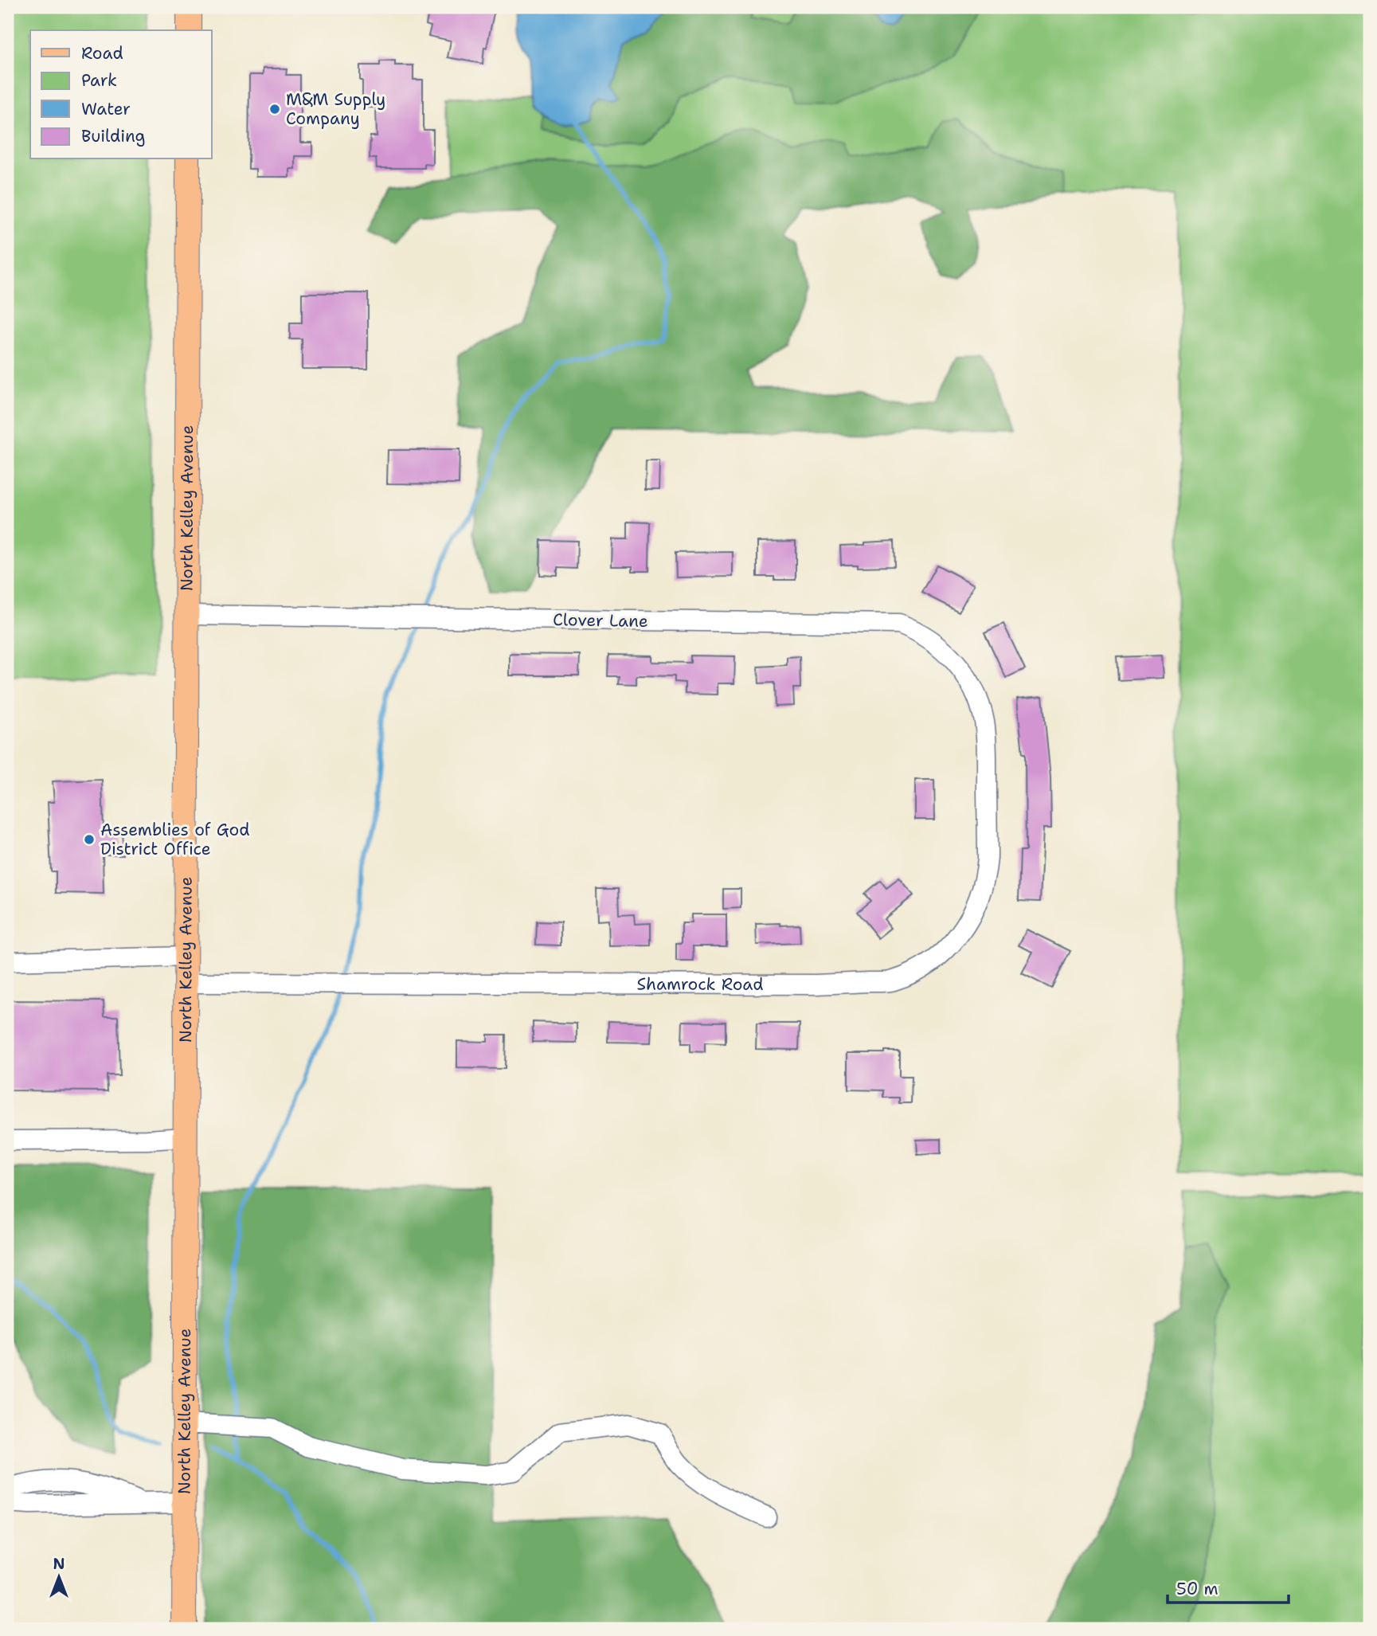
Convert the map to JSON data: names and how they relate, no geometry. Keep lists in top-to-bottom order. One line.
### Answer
{"streets":{"main road":["North Kelley Avenue"],"street":["Clover Lane","Shamrock Road"]},"crossings":[["North Kelley Avenue","Clover Lane"],["North Kelley Avenue","Shamrock Road"],["Clover Lane","Shamrock Road"]],"places":["M&M Supply Company","Assemblies of God District Office"],"legend":["Road","Park","Water","Building"],"scale_bar":"50 m","north":"top"}
